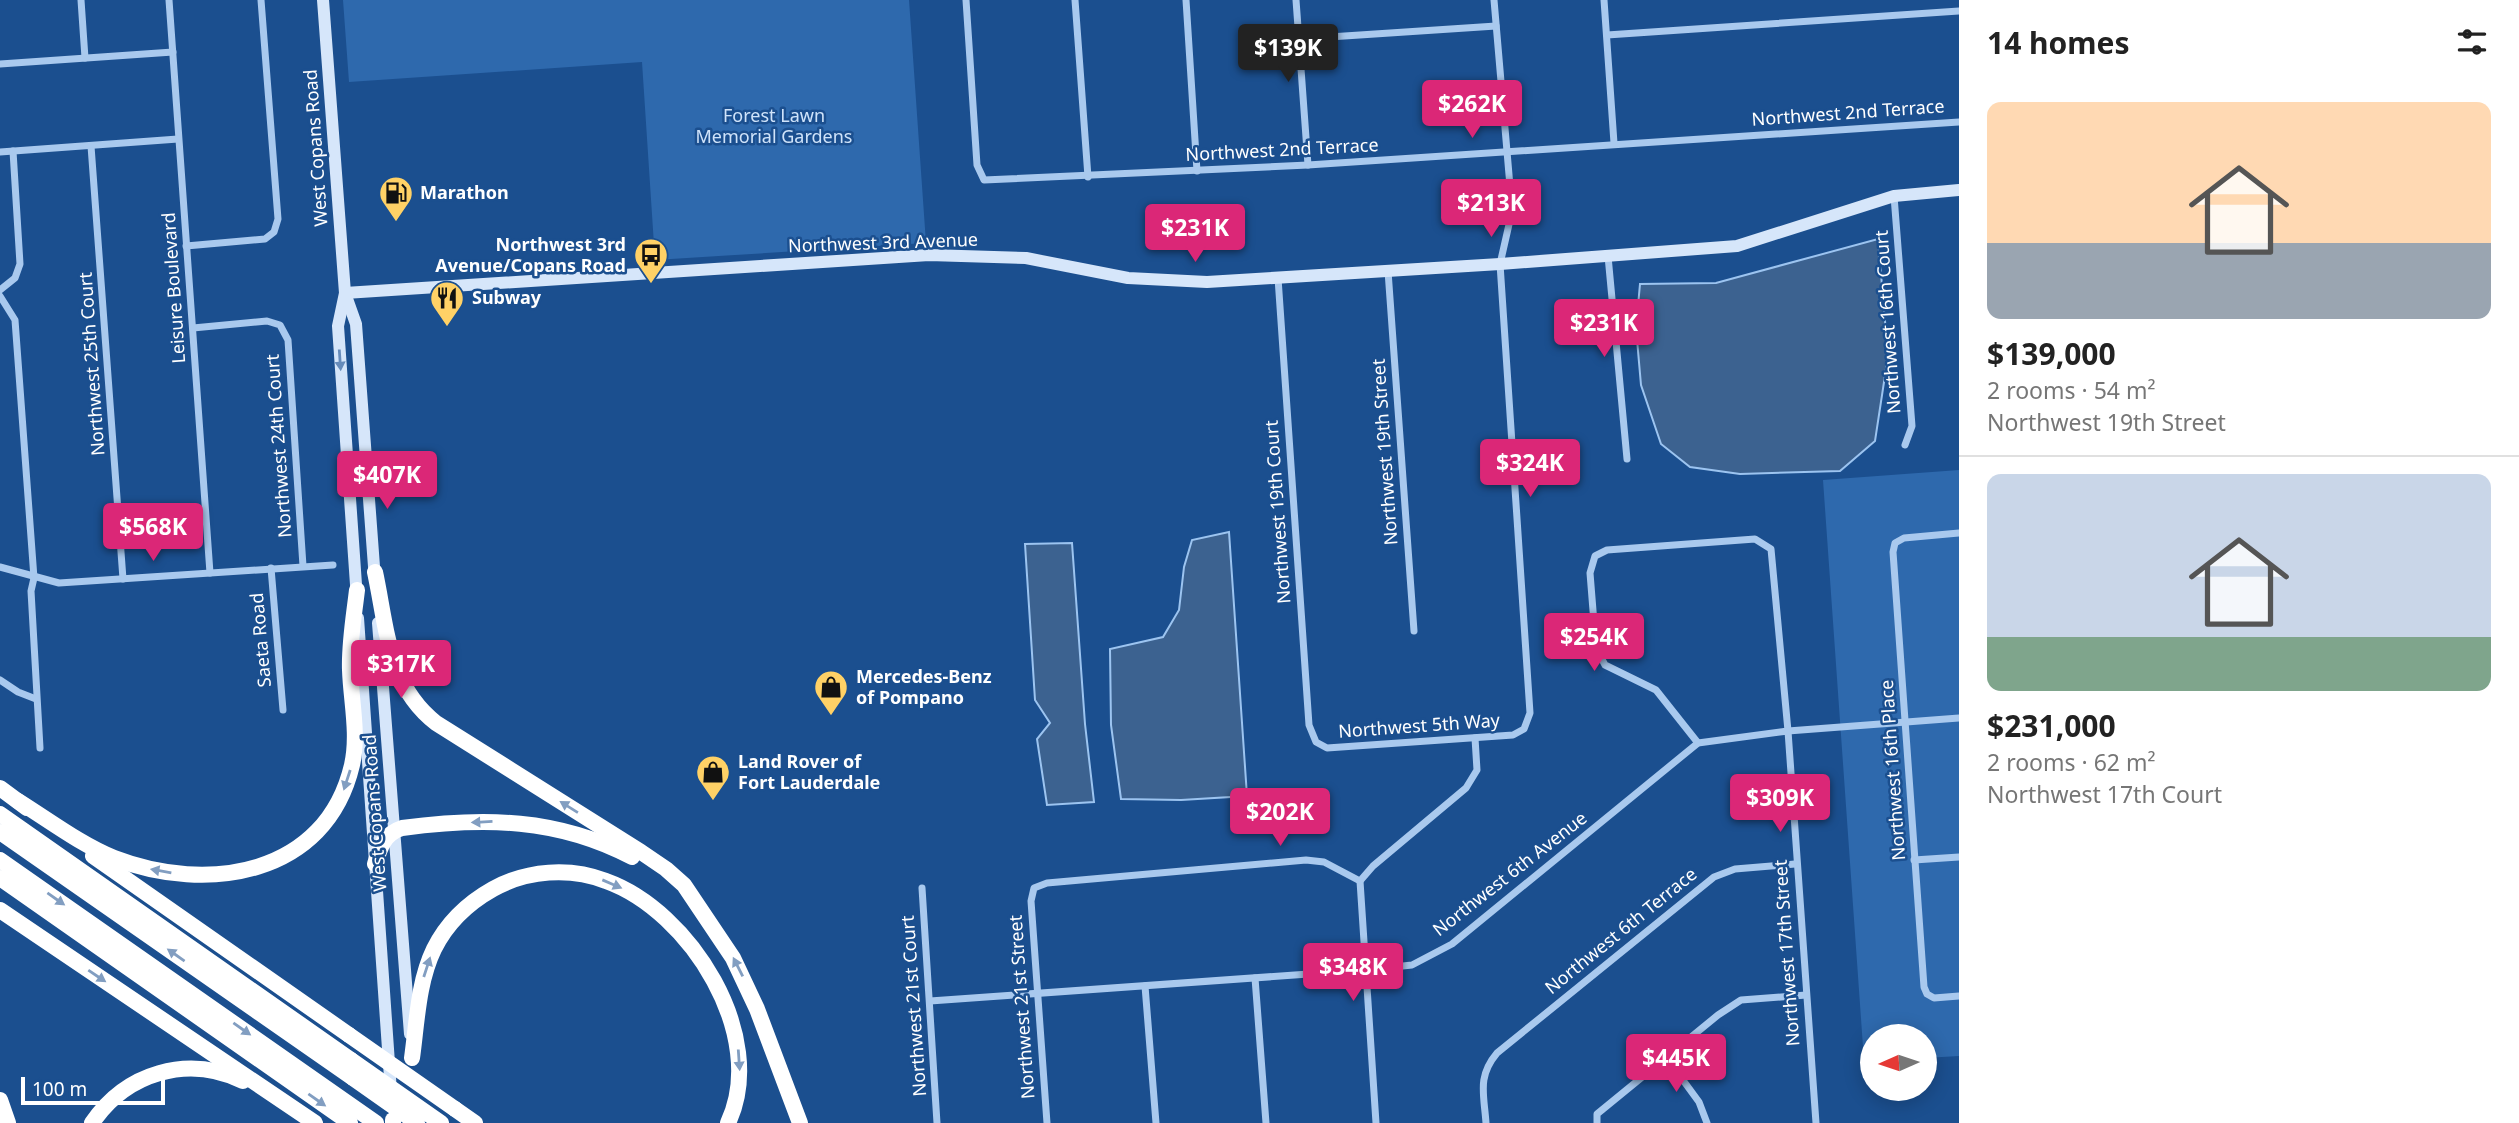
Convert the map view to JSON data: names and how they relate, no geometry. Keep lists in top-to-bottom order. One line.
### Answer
{"streets":{"main road":["West Copans Road","Northwest 3rd Avenue"],"street":["Northwest 2nd Terrace","Leisure Boulevard","Northwest 16th Court","Northwest 25th Court","Northwest 24th Court","Northwest 19th Street","Northwest 19th Court","Saeta Road","Northwest 5th Way","Northwest 16th Place","Northwest 6th Avenue","Northwest 6th Terrace","Northwest 17th Street","Northwest 21st Court","Northwest 21st Street"]},"crossings":[["West Copans Road","Northwest 3rd Avenue"],["Northwest 3rd Avenue","Northwest 16th Court"],["Northwest 3rd Avenue","Northwest 19th Street"],["Northwest 3rd Avenue","Northwest 19th Court"],["Northwest 3rd Avenue","Northwest 5th Way"],["Leisure Boulevard","Northwest 24th Court"],["Northwest 19th Court","Northwest 5th Way"],["Northwest 6th Avenue","Northwest 17th Street"],["Northwest 6th Avenue","Northwest 21st Court"],["Northwest 6th Avenue","Northwest 21st Street"],["Northwest 6th Terrace","Northwest 17th Street"]],"parks":["Forest Lawn Memorial Gardens"],"places":{"fuel station":["Marathon"],"bus stop":["Northwest 3rd Avenue/Copans Road"],"restaurant":["Subway"],"shop":["Mercedes-Benz of Pompano","Land Rover of Fort Lauderdale"]},"scale_bar":"100 m","north":"left","page":{"heading":"14 homes","price":["$139K","$262K","$213K","$231K","$231K","$324K","$407K","$568K","$254K","$317K","$309K","$202K","$348K","$445K"],"list":[{"name":"$139,000","note":"2 rooms · 54 m² · Northwest 19th Street"},{"name":"$231,000","note":"2 rooms · 62 m² · Northwest 17th Court"}],"scale":"100 m"}}
